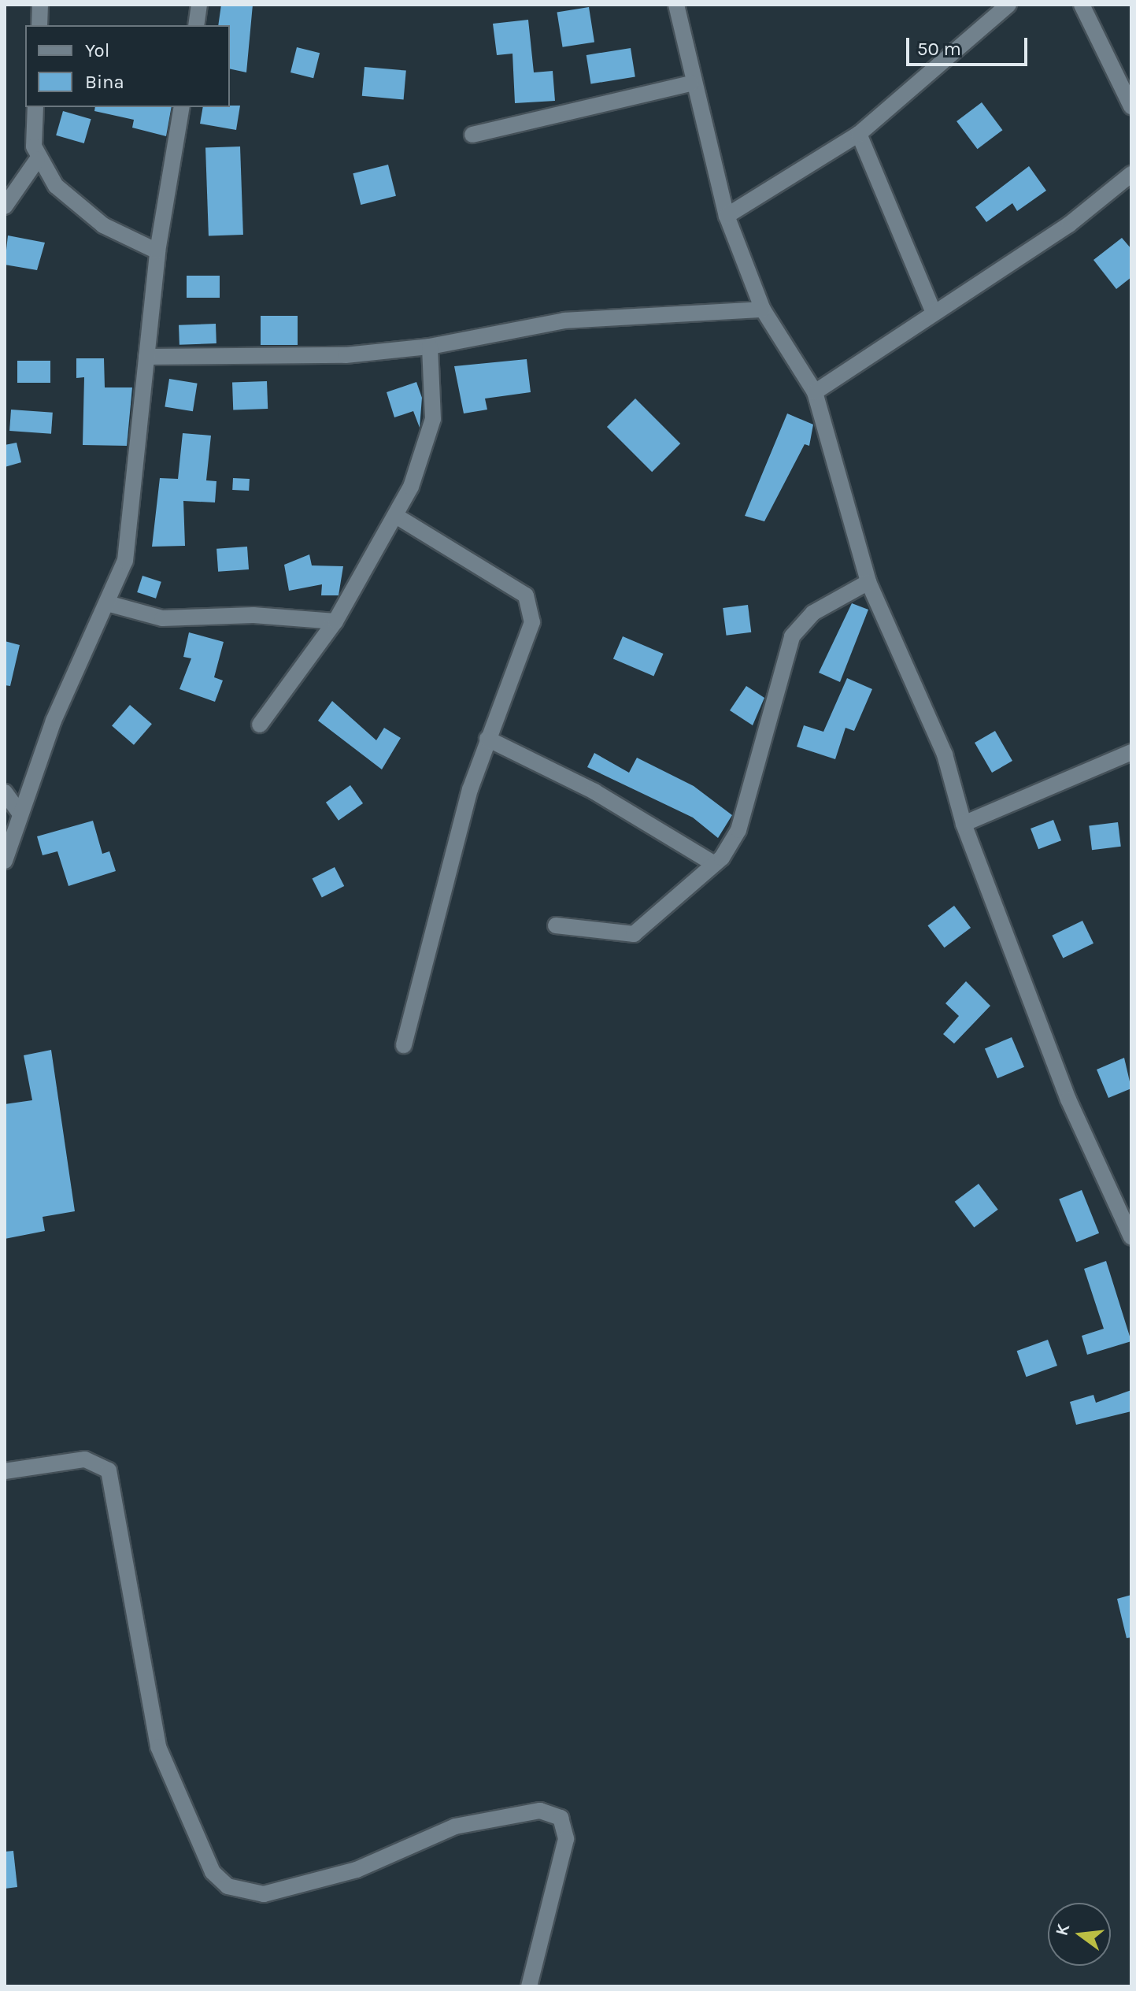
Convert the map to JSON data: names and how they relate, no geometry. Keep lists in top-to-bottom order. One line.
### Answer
{"legend":["Yol","Bina"],"scale_bar":"50 m","north":"left"}
